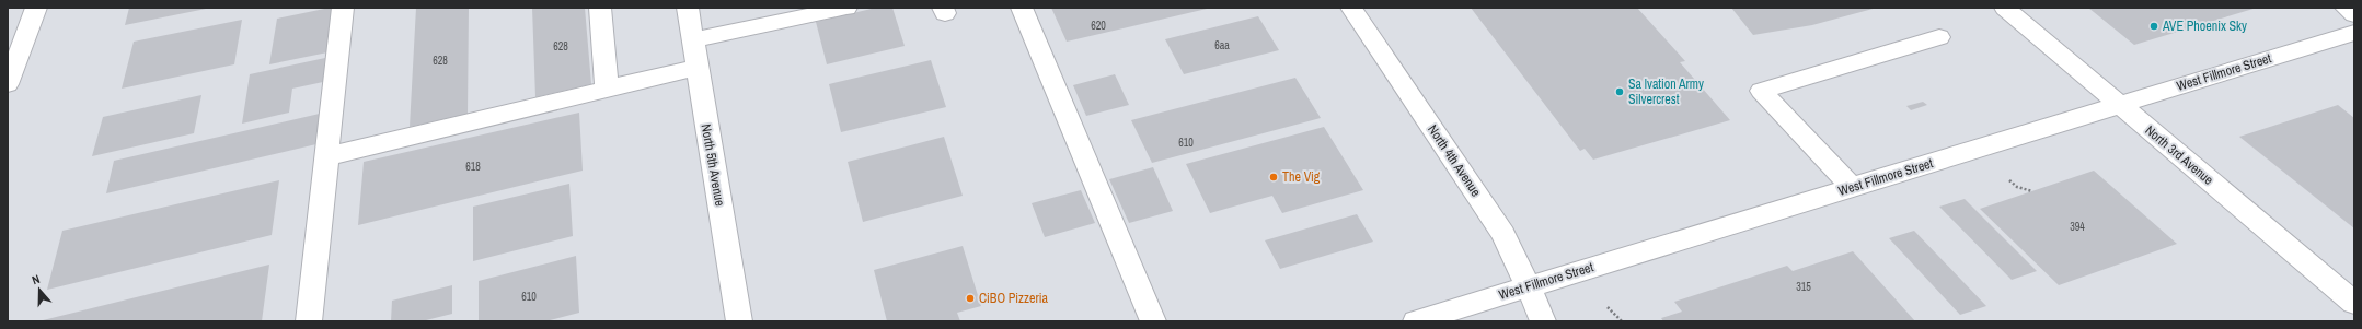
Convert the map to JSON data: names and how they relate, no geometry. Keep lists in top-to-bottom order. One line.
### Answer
{"streets":{"street":["West Fillmore Street","North 3rd Avenue","North 4th Avenue","North 5th Avenue"]},"crossings":[["West Fillmore Street","North 3rd Avenue"],["West Fillmore Street","North 4th Avenue"]],"places":["AVE Phoenix Sky","Sa lvation Army Silvercrest","The Vig","CiBO Pizzeria"],"house_numbers":["620","6aa","628","628","610","618","394","315","610"],"north":"top"}
